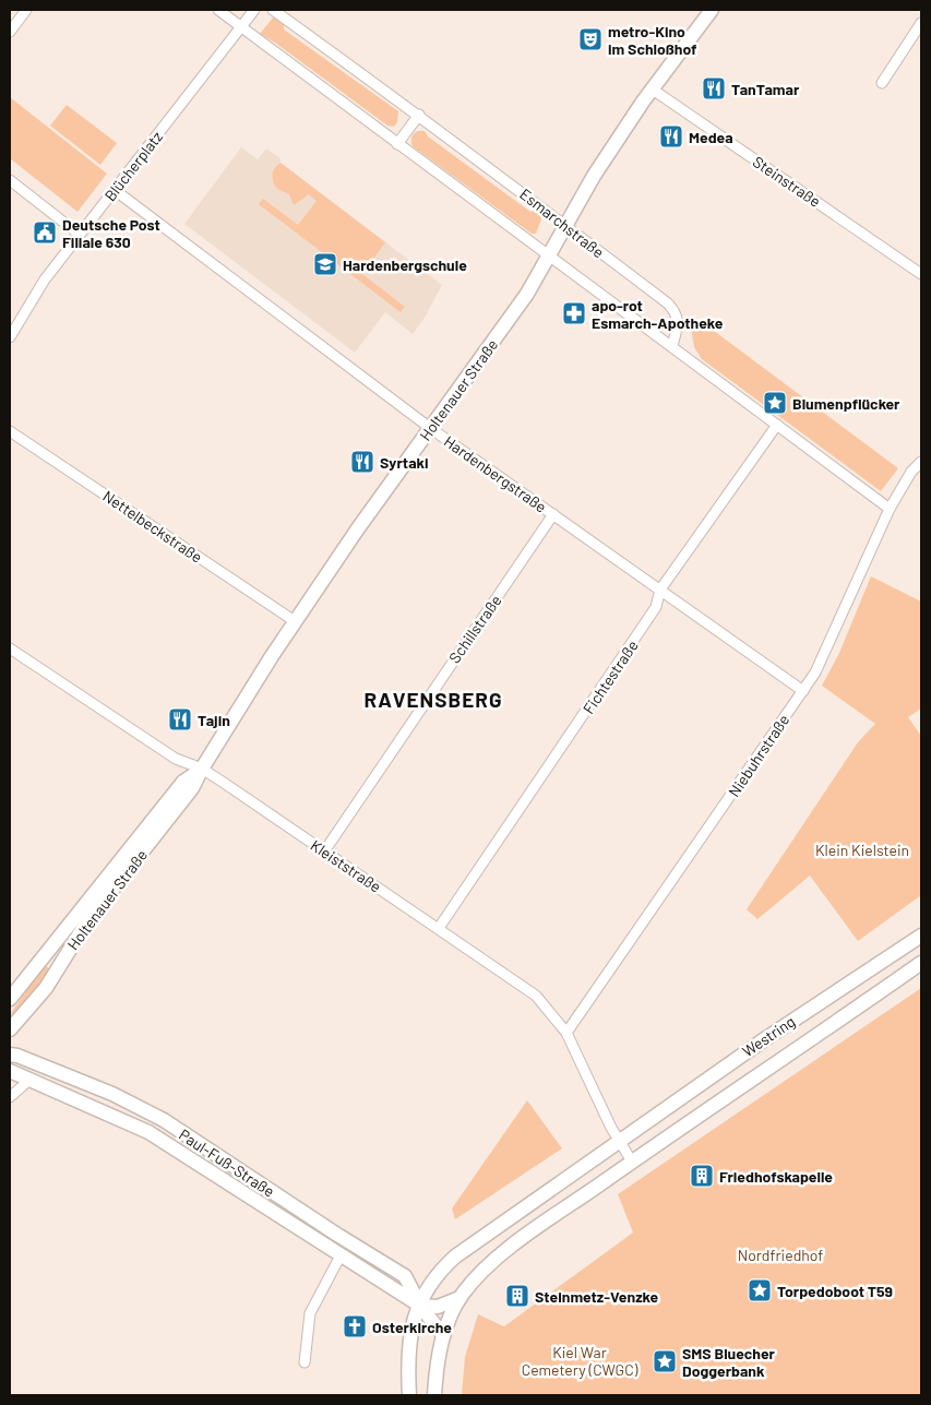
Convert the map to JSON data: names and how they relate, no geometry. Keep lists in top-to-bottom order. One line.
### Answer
{"streets":{"main road":["Holtenauer Straße","Westring","Paul-Fuß-Straße"],"street":["Blücherplatz","Steinstraße","Esmarchstraße","Hardenbergstraße","Nettelbeckstraße","Schillstraße","Fichtestraße","Niebuhrstraße","Kleiststraße"]},"crossings":[["Blücherplatz","Hardenbergstraße"],["Steinstraße","Holtenauer Straße"],["Esmarchstraße","Holtenauer Straße"],["Holtenauer Straße","Hardenbergstraße"],["Holtenauer Straße","Nettelbeckstraße"],["Holtenauer Straße","Kleiststraße"],["Hardenbergstraße","Schillstraße"],["Hardenbergstraße","Fichtestraße"],["Hardenbergstraße","Niebuhrstraße"],["Schillstraße","Kleiststraße"],["Fichtestraße","Kleiststraße"],["Niebuhrstraße","Kleiststraße"],["Kleiststraße","Westring"]],"districts":["RAVENSBERG"],"parks":["Klein Kielstein","Nordfriedhof","Kiel War Cemetery (CWGC)"],"places":{"theatre":["metro-Kino im Schloßhof"],"restaurant":["TanTamar","Medea","Syrtaki","Tajin"],"public building":["Deutsche Post Filiale 630"],"school or university":["Hardenbergschule"],"pharmacy":["apo-rot Esmarch-Apotheke"],"place":["Blumenpflücker","Torpedoboot T59","SMS Bluecher Doggerbank"],"building":["Friedhofskapelle","Steinmetz-Venzke"],"church":["Osterkirche"]}}
